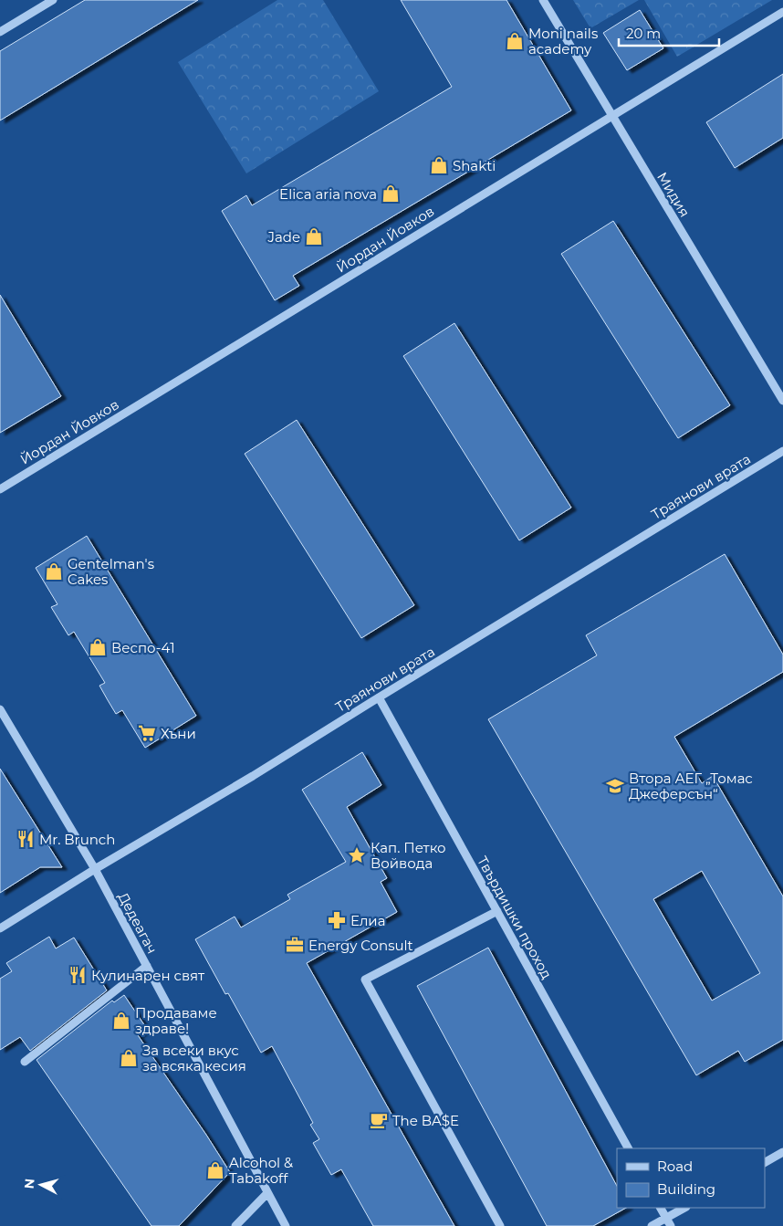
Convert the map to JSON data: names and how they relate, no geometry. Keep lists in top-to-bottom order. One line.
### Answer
{"streets":{"street":["Мидия","Йордан Йовков","Траянови врата","Твърдишки проход","Дедеагач"]},"crossings":[["Мидия","Йордан Йовков"],["Траянови врата","Твърдишки проход"],["Траянови врата","Дедеагач"]],"places":{"shop":["Moni nails academy","Shakti","Elica aria nova","Jade","Gentelman's Cakes","Веспо-41","Продаваме здраве!","За всеки вкус за всяка кесия","Alcohol & Tabakoff"],"supermarket":["Хъни"],"school or university":["Втора АЕГ „Томас Джеферсън“"],"restaurant":["Mr. Brunch","Кулинарен свят"],"place":["Кап. Петко Войвода"],"pharmacy":["Елиа"],"office":["Energy Consult"],"cafe":["The BA$E"]},"legend":["Road","Building"],"scale_bar":"20 m","north":"left"}
